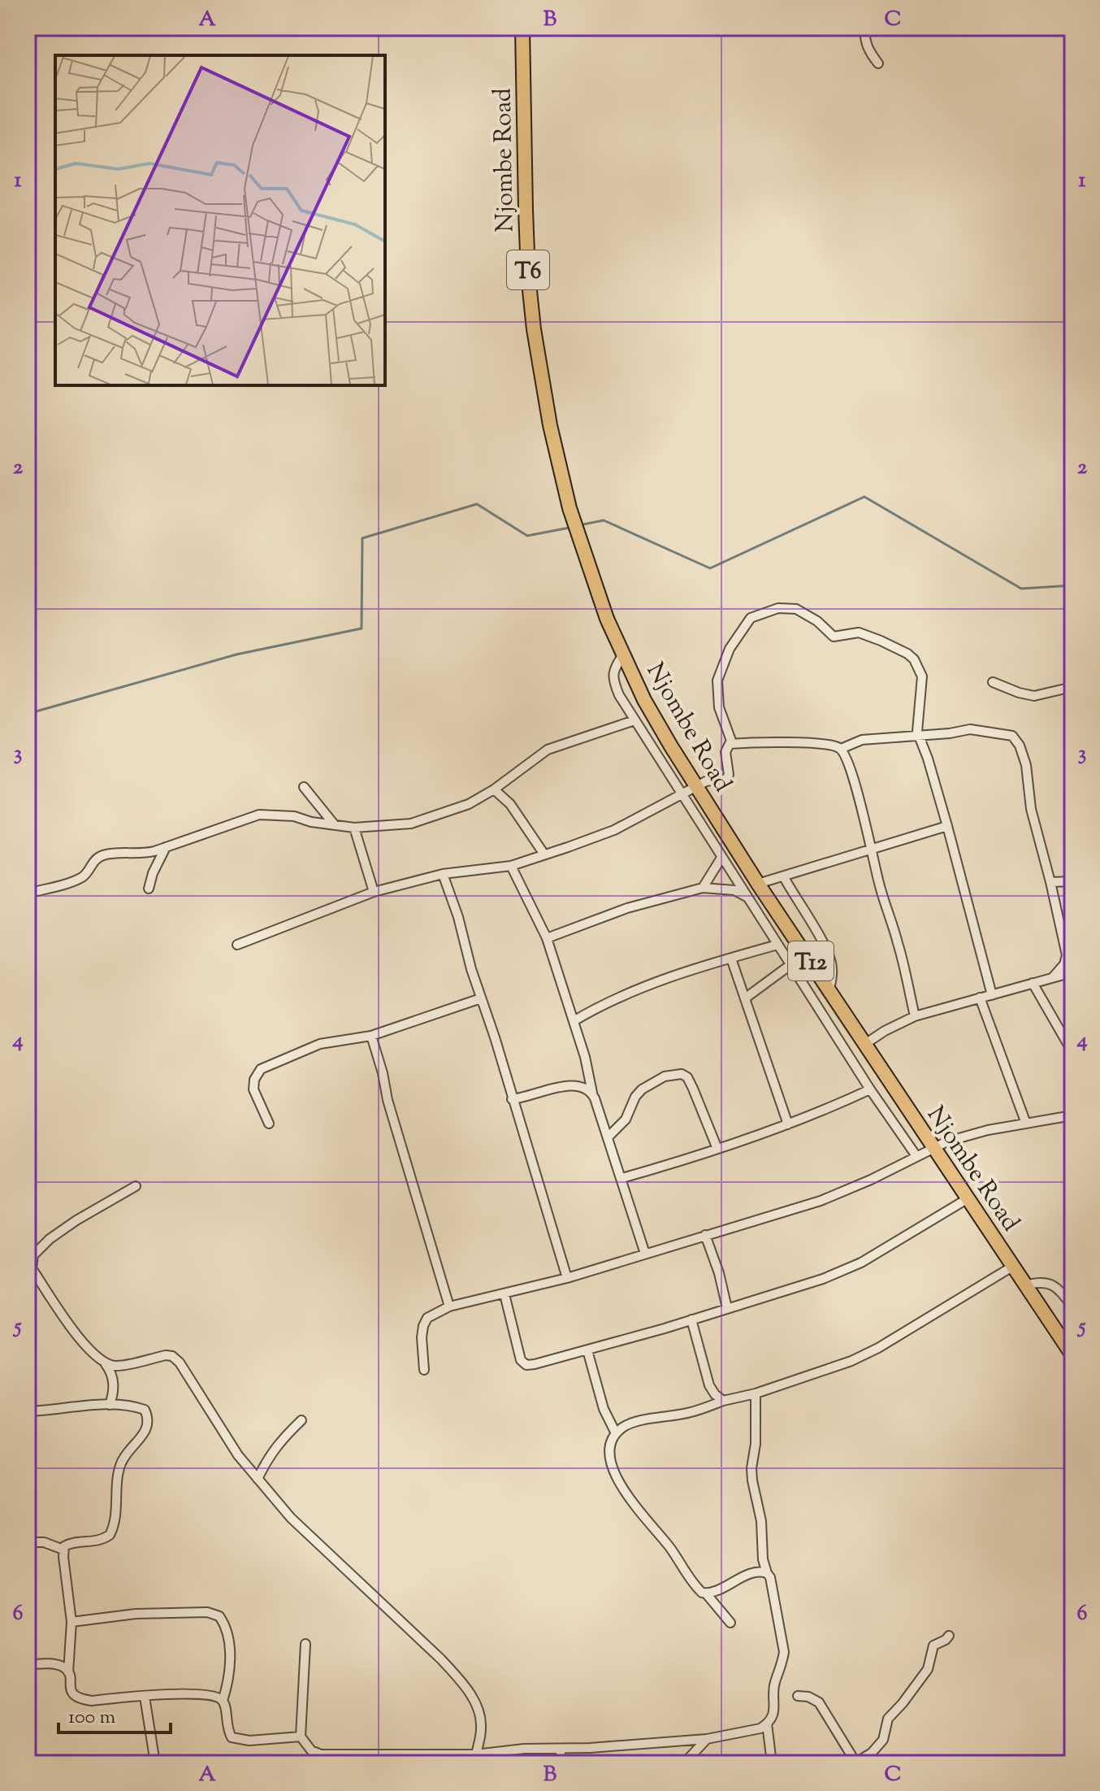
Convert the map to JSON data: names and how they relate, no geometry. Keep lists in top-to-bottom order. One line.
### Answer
{"streets":{"highway":["Njombe Road","T6","T12"]},"scale_bar":"100 m","grid":{"columns":["A","B","C"],"rows":["1","2","3","4","5","6"]}}
